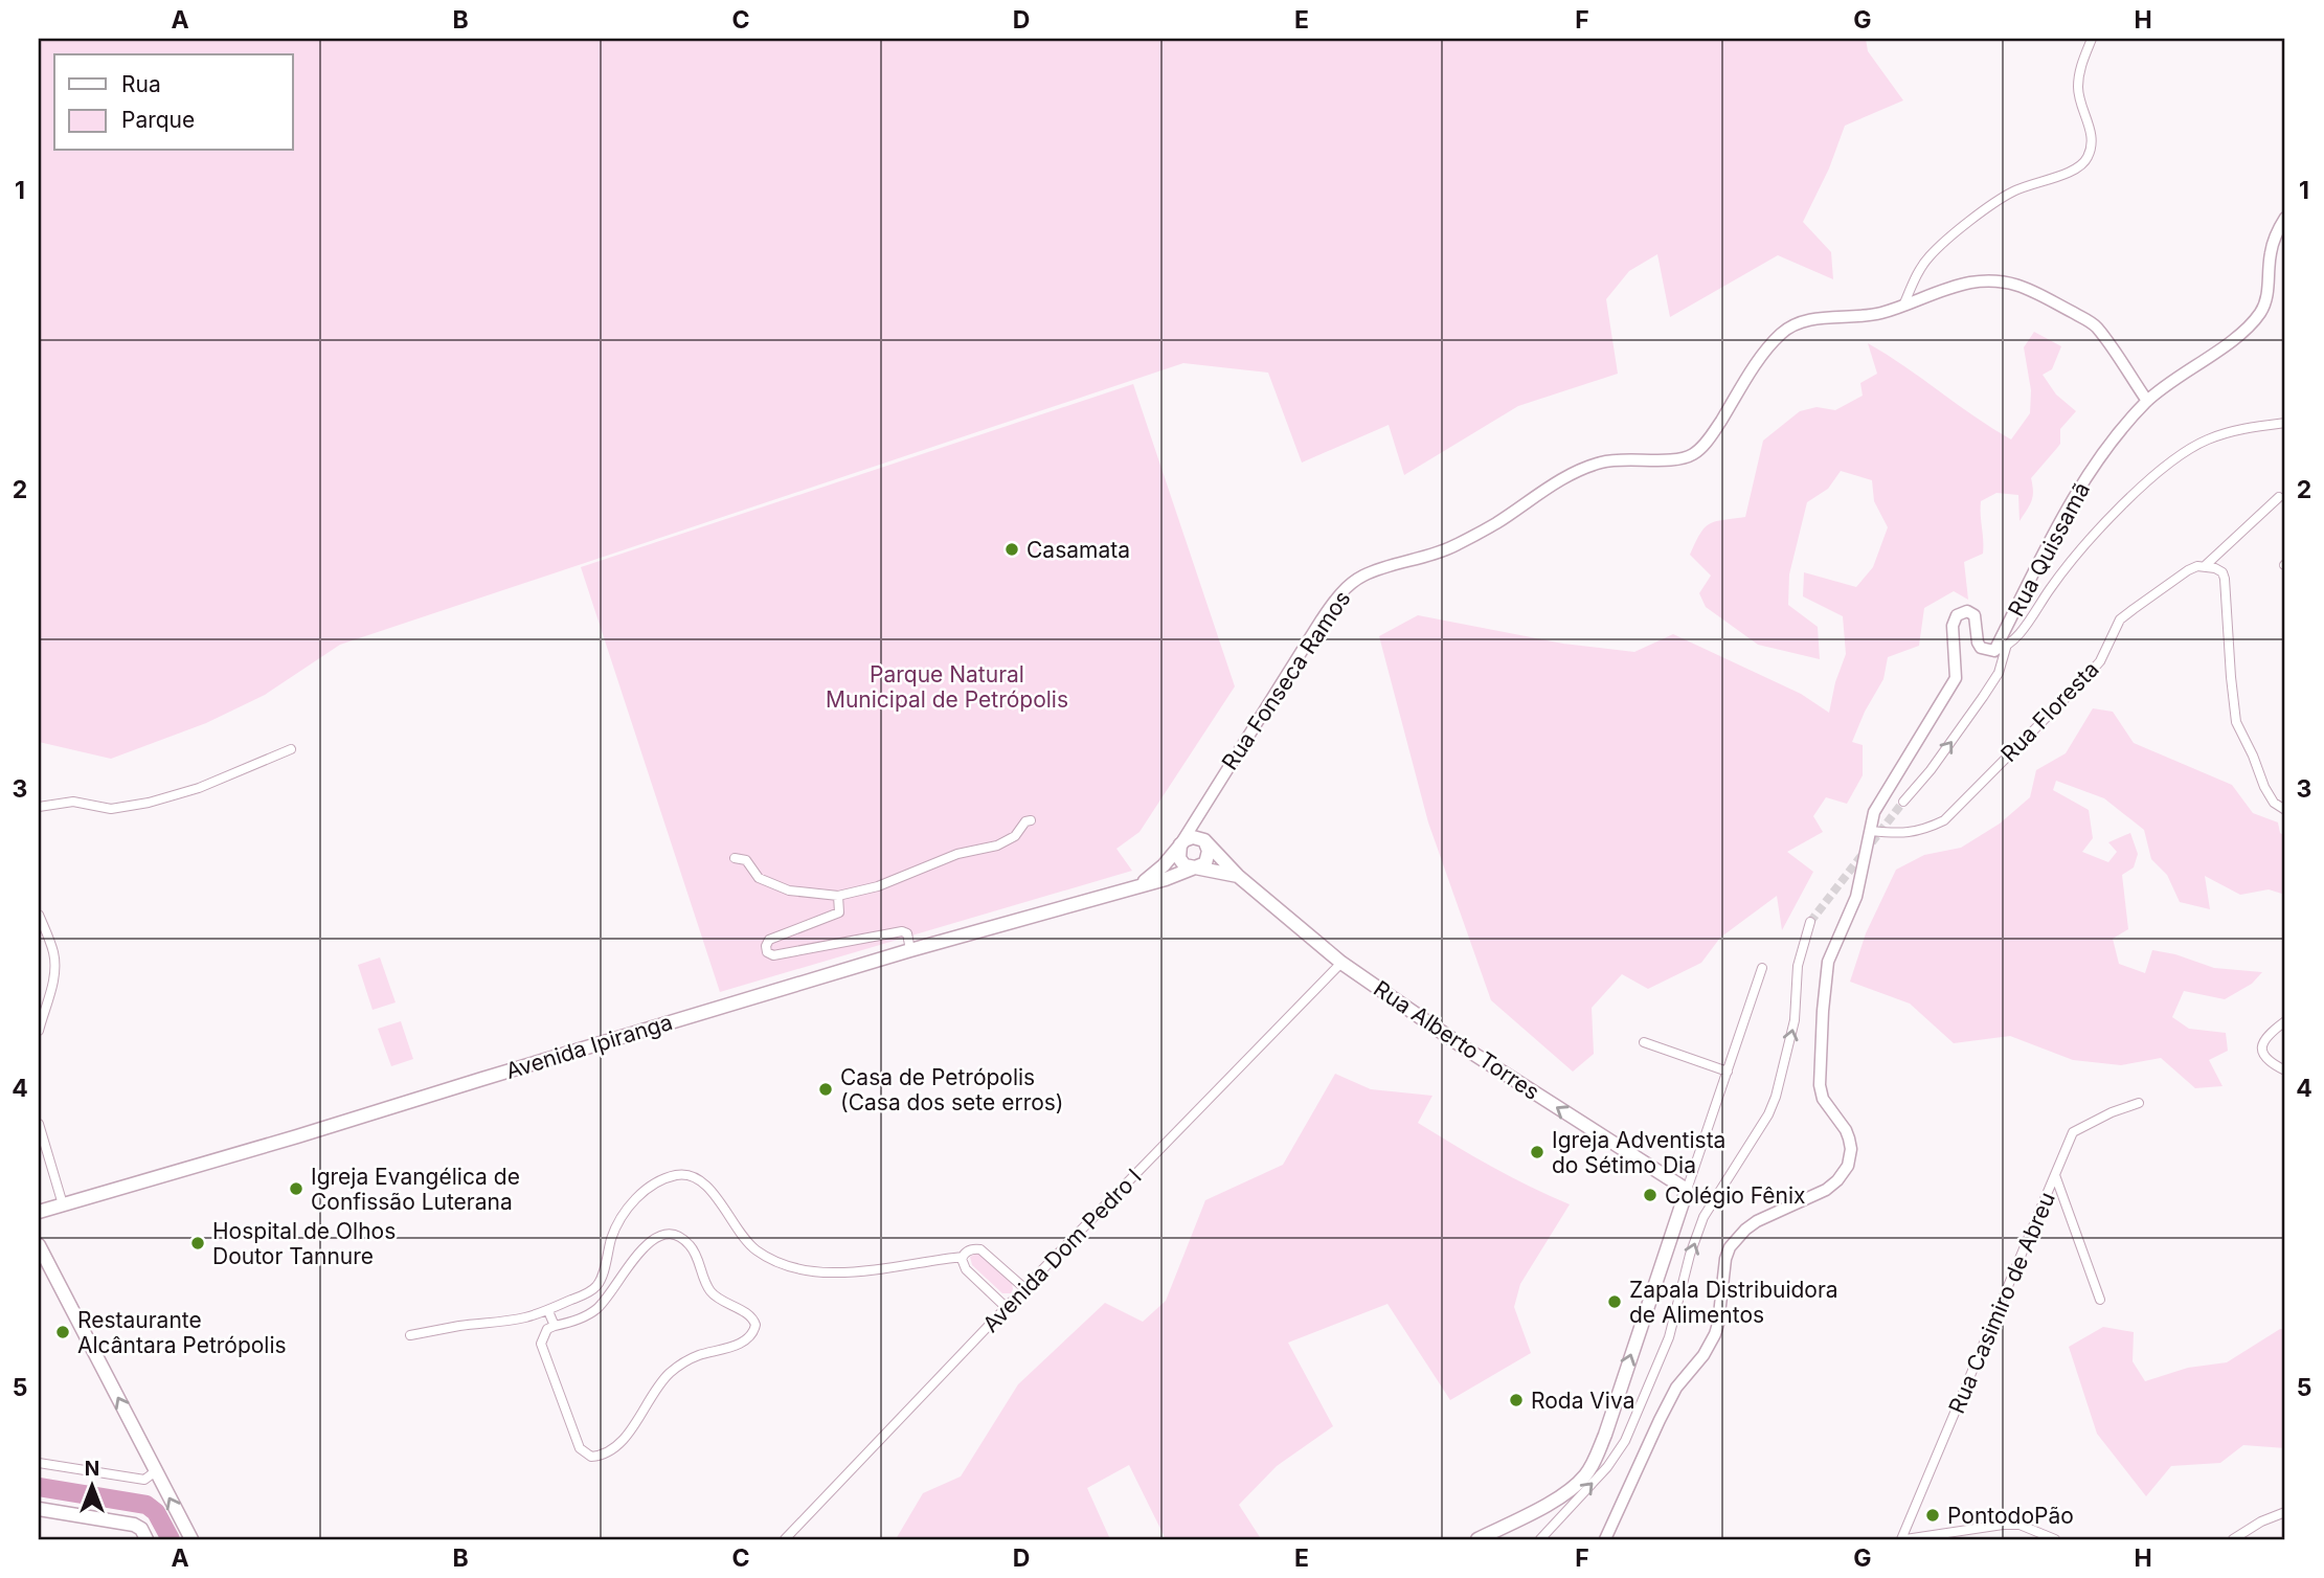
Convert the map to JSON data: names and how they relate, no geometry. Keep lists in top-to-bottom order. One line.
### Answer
{"streets":{"main road":["Rua Alberto Torres","Avenida Ipiranga"],"street":["Rua Quissamã","Rua Fonseca Ramos","Rua Floresta","Avenida Dom Pedro I","Rua Casimiro de Abreu"]},"crossings":[["Rua Quissamã","Rua Fonseca Ramos"],["Rua Quissamã","Rua Floresta"],["Rua Fonseca Ramos","Rua Alberto Torres"],["Rua Fonseca Ramos","Avenida Ipiranga"],["Rua Alberto Torres","Avenida Ipiranga"],["Rua Alberto Torres","Avenida Dom Pedro I"]],"one_way":["Rua Alberto Torres"],"parks":["Parque Natural Municipal de Petrópolis"],"places":["Casamata","Casa de Petrópolis (Casa dos sete erros)","Igreja Adventista do Sétimo Dia","Igreja Evangélica de Confissão Luterana","Colégio Fênix","Hospital de Olhos Doutor Tannure","Zapala Distribuidora de Alimentos","Restaurante Alcântara Petrópolis","Roda Viva","PontodoPão"],"legend":["Rua","Parque"],"north":"top","grid":{"columns":["A","B","C","D","E","F","G","H"],"rows":["1","2","3","4","5"]}}
